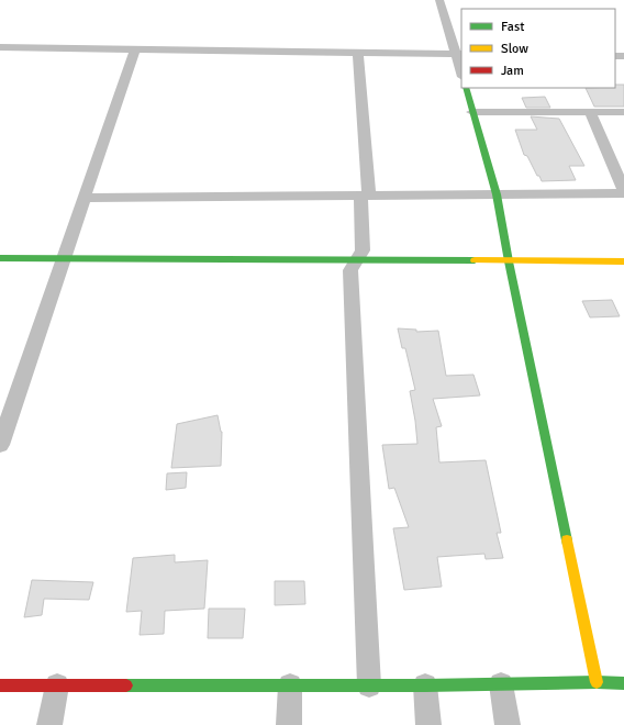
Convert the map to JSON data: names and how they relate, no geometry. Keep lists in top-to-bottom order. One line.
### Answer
{"legend":["Fast","Slow","Jam"]}
